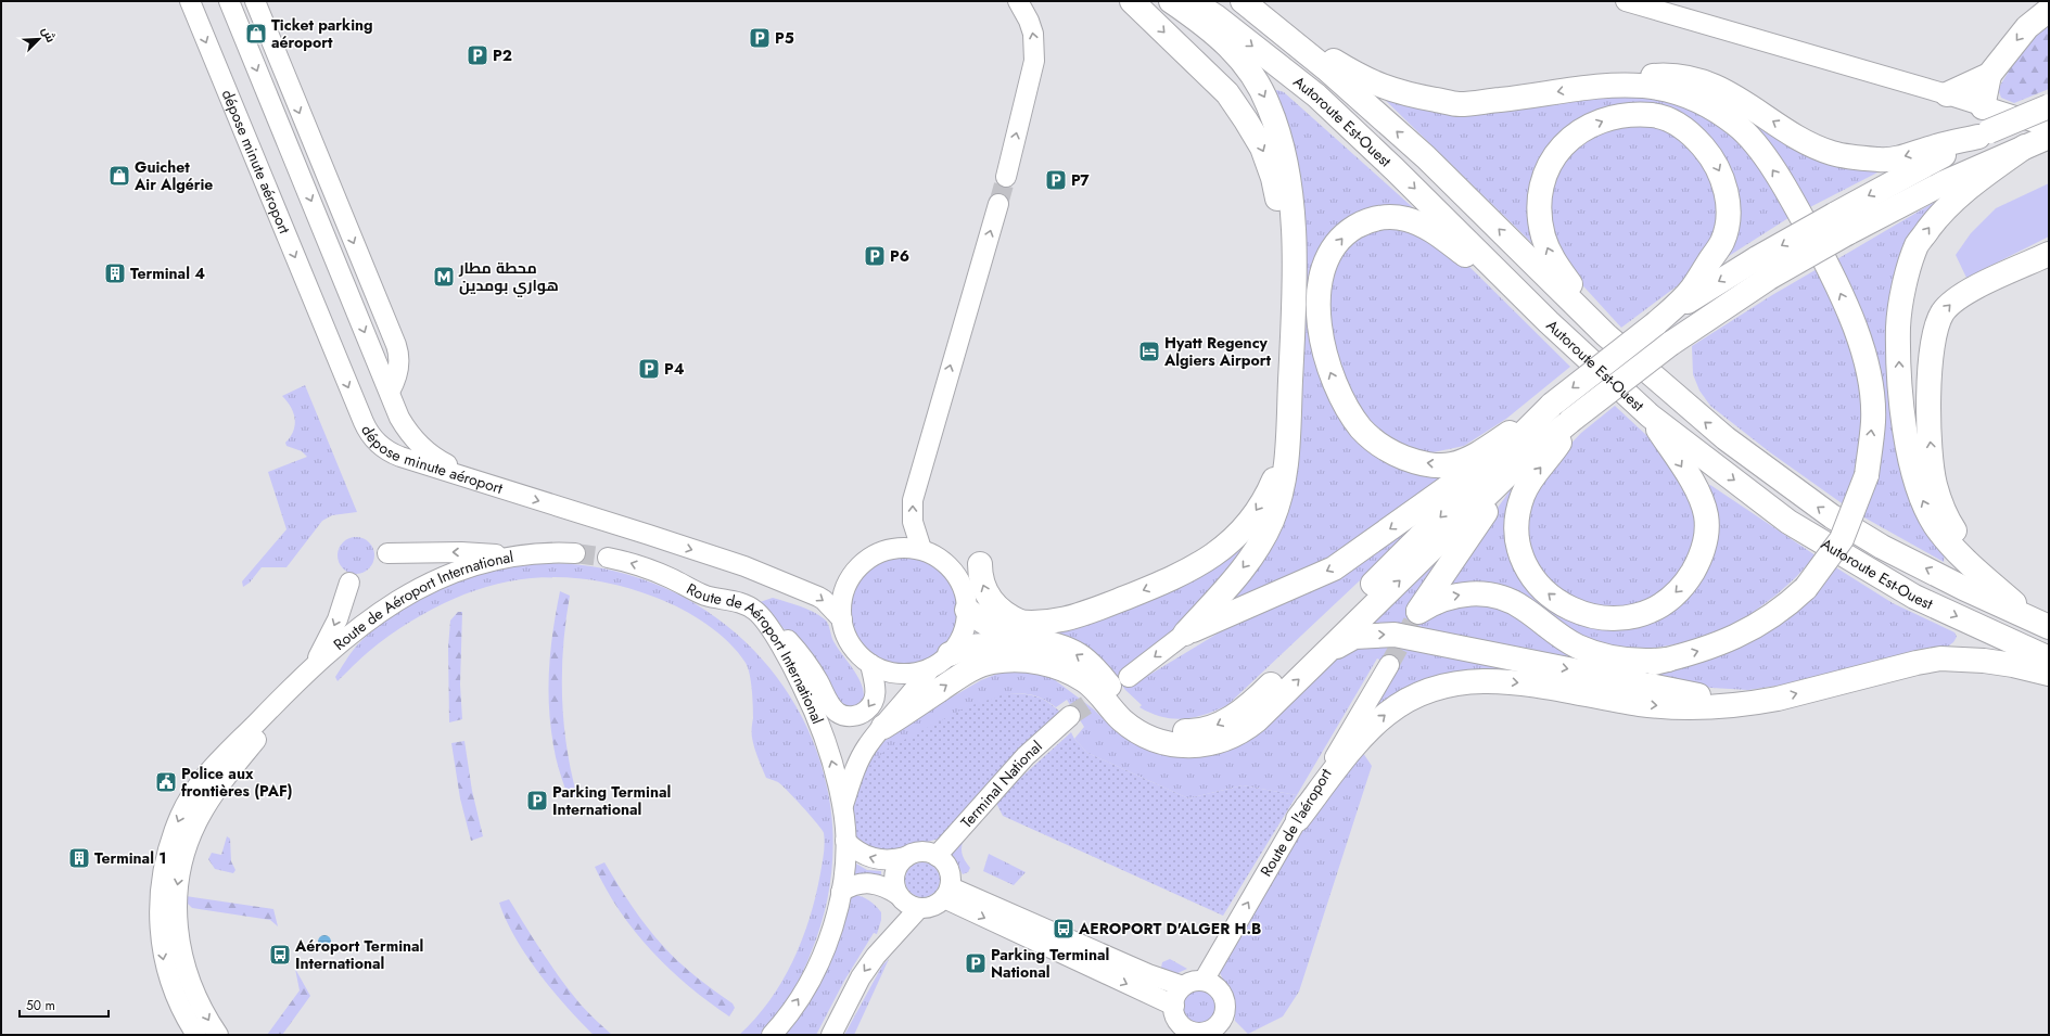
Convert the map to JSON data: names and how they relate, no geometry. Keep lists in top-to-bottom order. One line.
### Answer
{"streets":{"highway":["Autoroute Est-Ouest"],"main road":["dépose minute aéroport","Route de Aéroport International","Terminal National","Route de l'aéroport"]},"one_way":["Route de l'aéroport"],"places":{"shop":["Ticket parking aéroport","Guichet Air Algérie"],"parking":["P5","P2","P7","P6","P4","Parking Terminal International","Parking Terminal National"],"building":["Terminal 4","Terminal 1"],"metro station":["محطة مطار هواري بومدين"],"hotel":["Hyatt Regency Algiers Airport"],"public building":["Police aux frontières (PAF)"],"bus stop":["AEROPORT D'ALGER H.B","Aéroport Terminal International"]},"scale_bar":"50 m","north":"top right"}
